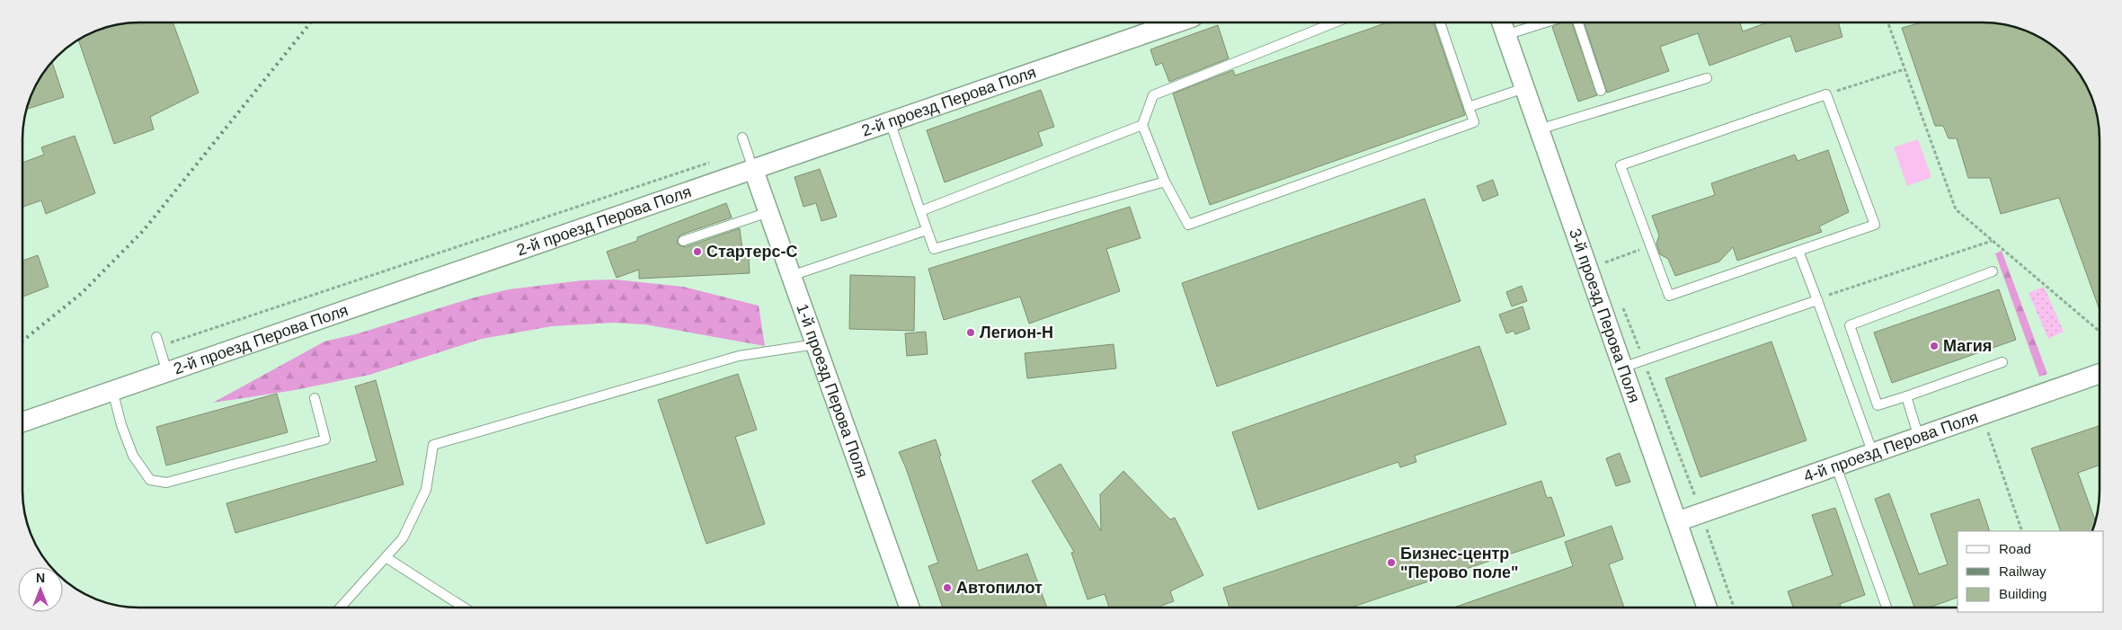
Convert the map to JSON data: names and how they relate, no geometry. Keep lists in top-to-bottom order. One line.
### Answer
{"streets":{"street":["2-й проезд Перова Поля","3-й проезд Перова Поля","1-й проезд Перова Поля","4-й проезд Перова Поля"]},"crossings":[["2-й проезд Перова Поля","1-й проезд Перова Поля"],["3-й проезд Перова Поля","4-й проезд Перова Поля"]],"places":["Стартерс-С","Легион-Н","Магия","Бизнес-центр \"Перово поле\"","Автопилот"],"legend":["Road","Railway","Building"],"north":"top"}
